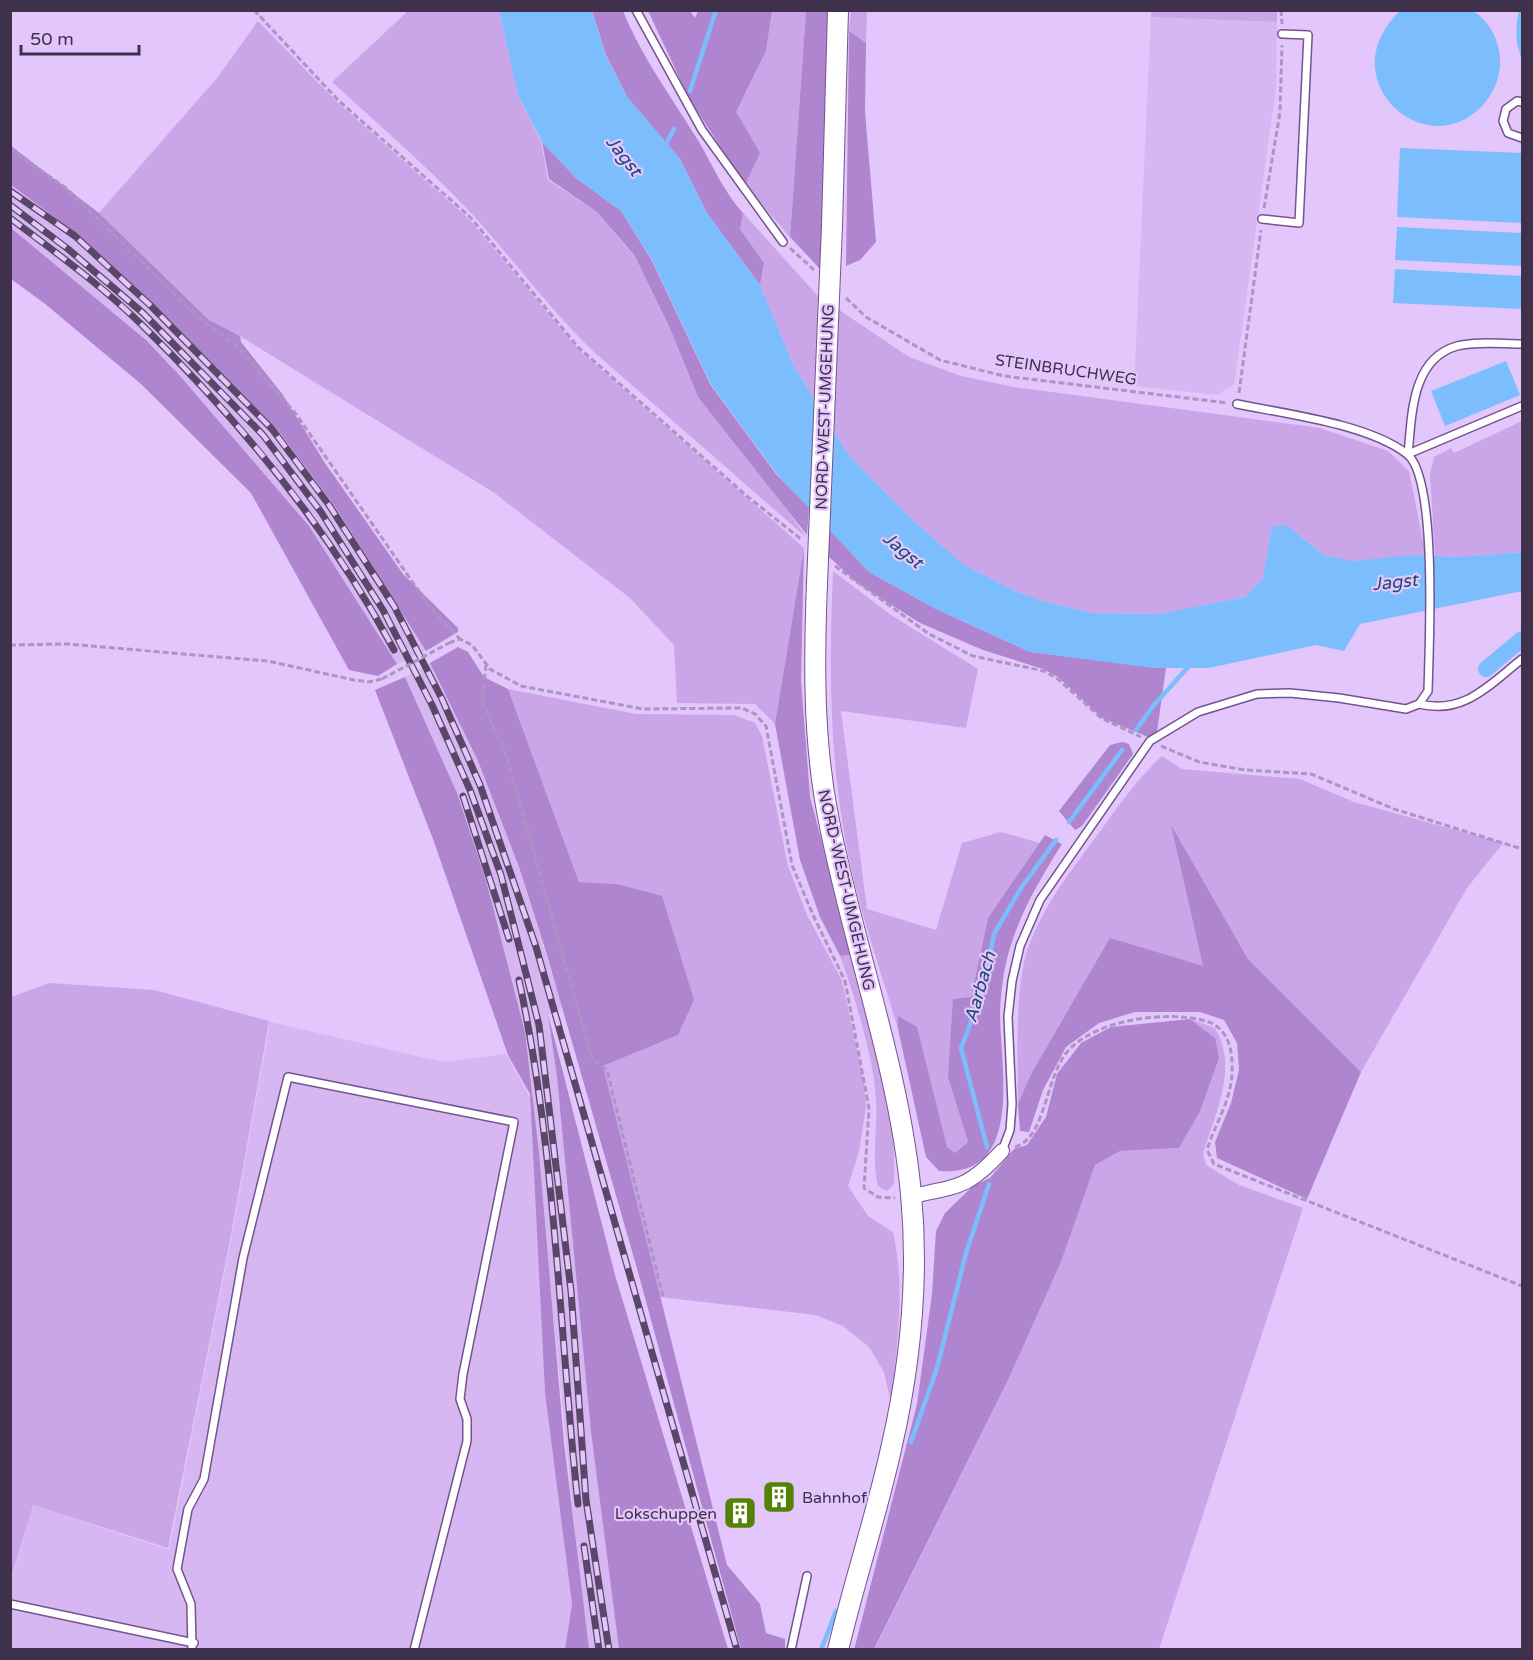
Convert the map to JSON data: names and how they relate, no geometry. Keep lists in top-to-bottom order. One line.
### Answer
{"streets":{"main road":["NORD-WEST-UMGEHUNG"],"path":["STEINBRUCHWEG"]},"water":["Jagst","Aarbach"],"places":{"building":["Bahnhof","Lokschuppen"]},"scale_bar":"50 m"}
